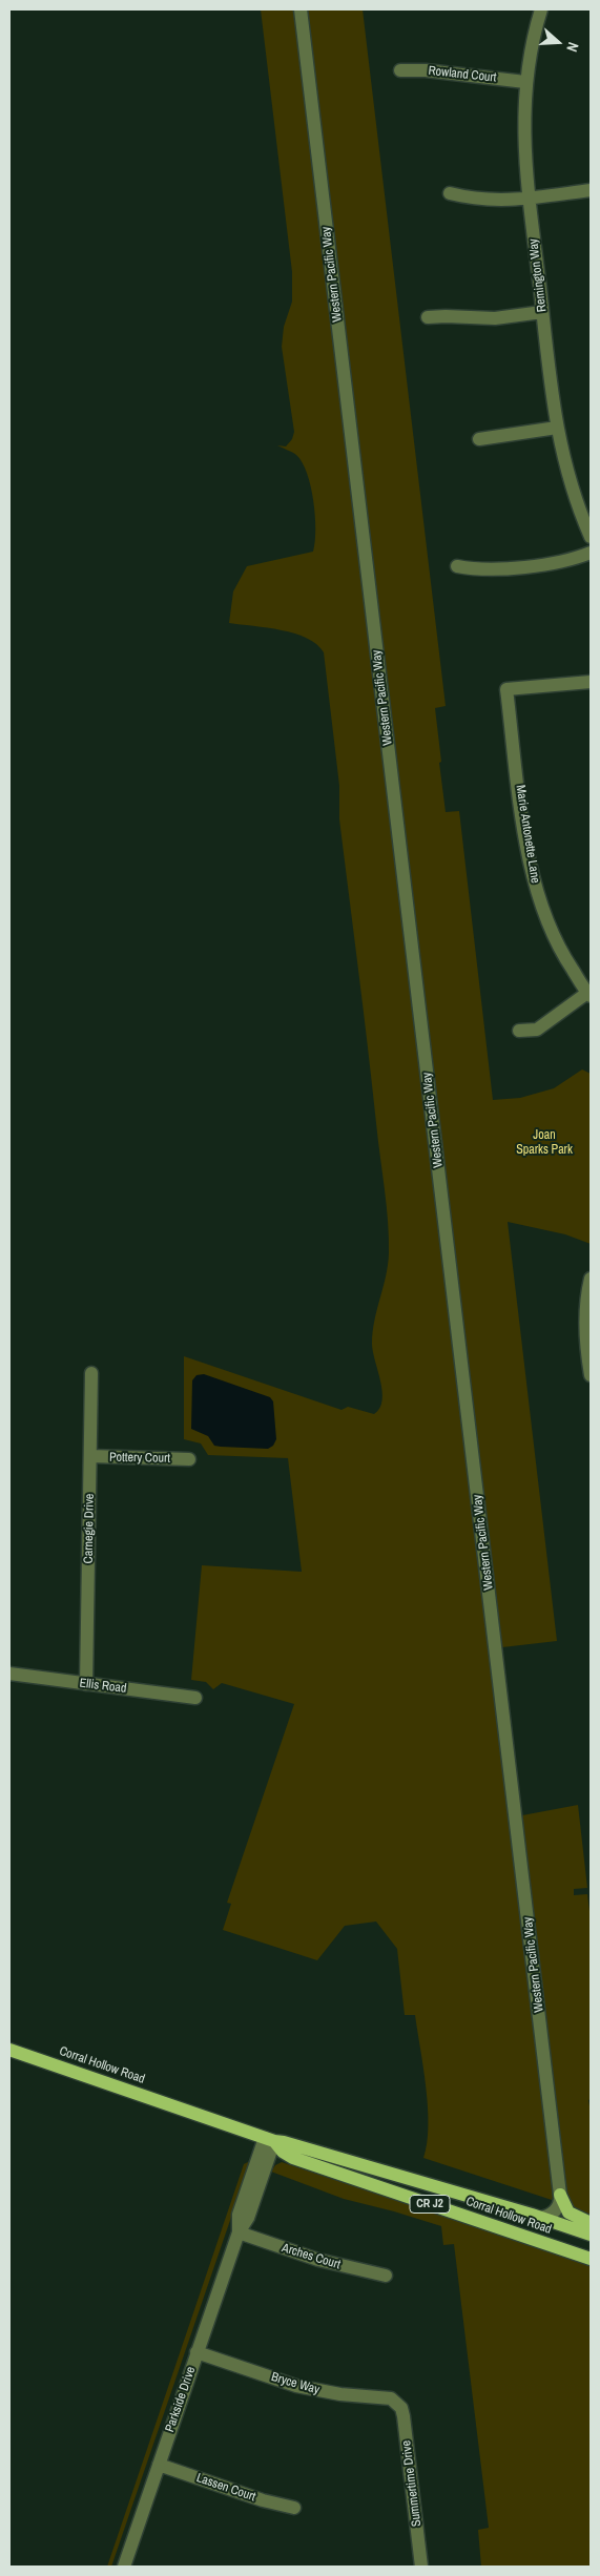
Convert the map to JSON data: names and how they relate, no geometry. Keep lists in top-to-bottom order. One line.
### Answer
{"streets":{"main road":["Corral Hollow Road","CR J2"],"street":["Rowland Court","Western Pacific Way","Remington Way","Marie Antonette Lane","Pottery Court","Carnegie Drive","Ellis Road","Arches Court","Bryce Way","Parkside Drive","Summertime Drive","Lassen Court"]},"crossings":[["Rowland Court","Remington Way"],["Pottery Court","Carnegie Drive"],["Carnegie Drive","Ellis Road"],["Corral Hollow Road","Parkside Drive"],["Arches Court","Parkside Drive"],["Bryce Way","Parkside Drive"],["Bryce Way","Summertime Drive"],["Parkside Drive","Lassen Court"]],"parks":["Joan Sparks Park"],"north":"right"}
